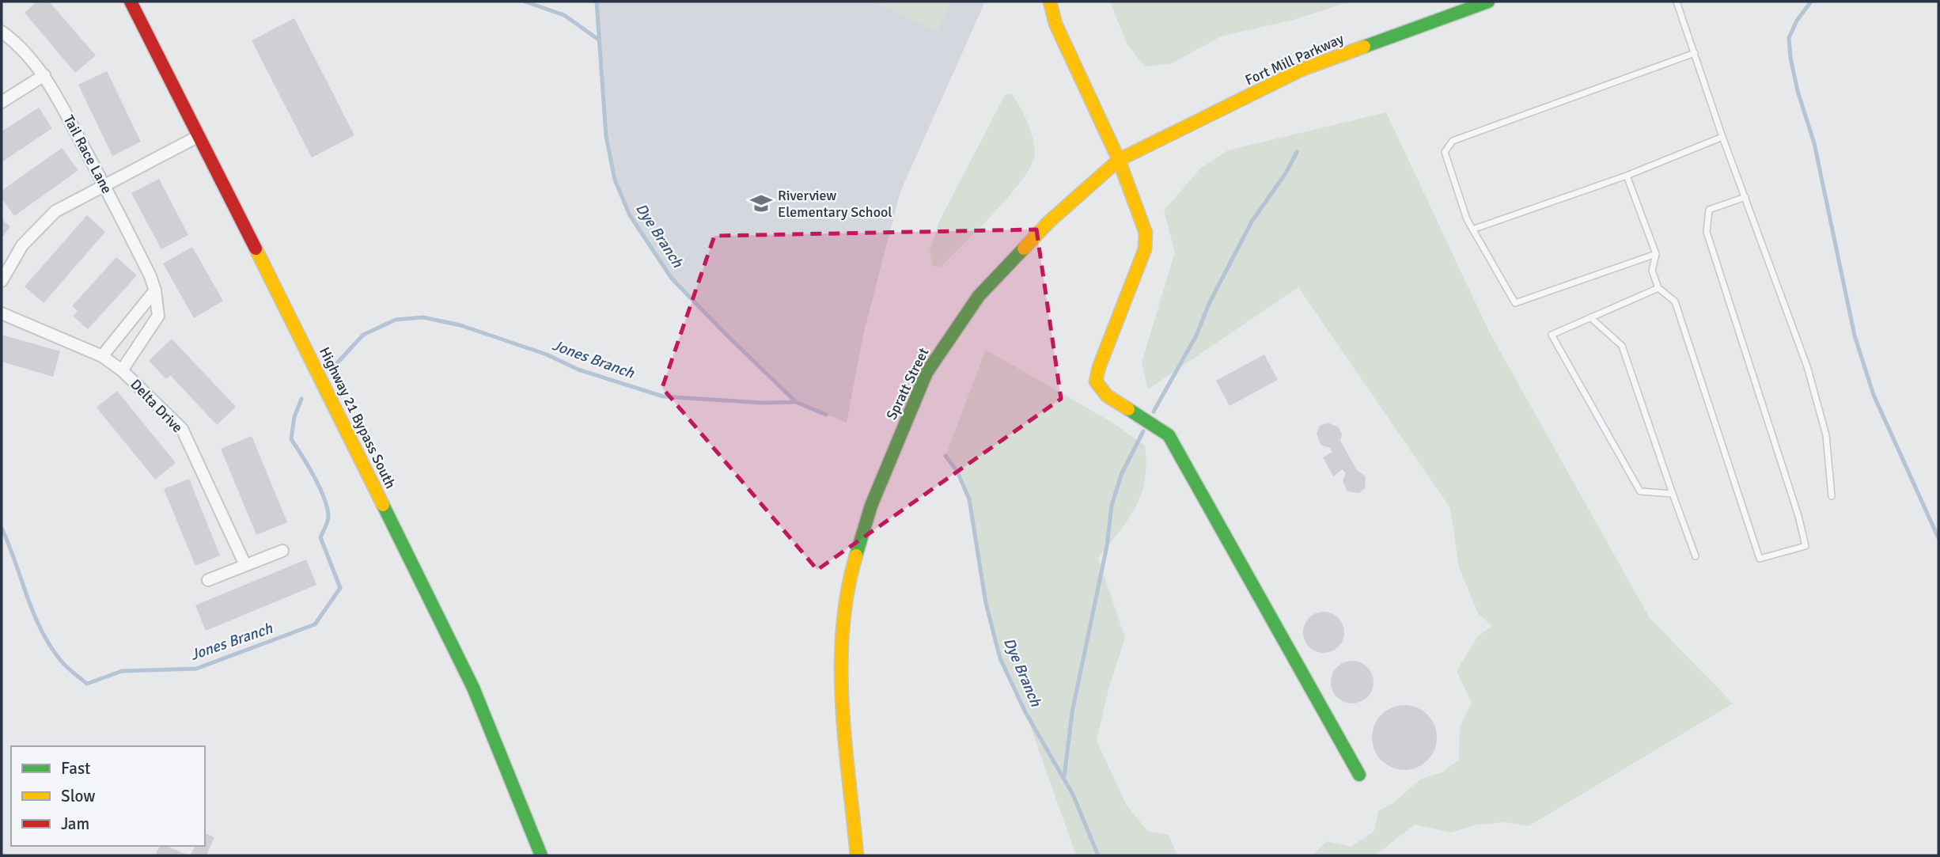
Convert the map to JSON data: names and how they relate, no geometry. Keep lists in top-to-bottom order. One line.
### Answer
{"streets":{"main road":["Fort Mill Parkway","Spratt Street","Highway 21 Bypass South"],"street":["Tail Race Lane","Delta Drive"]},"crossings":[["Fort Mill Parkway","Spratt Street"],["Tail Race Lane","Delta Drive"]],"water":["Dye Branch","Jones Branch"],"places":{"school or university":["Riverview Elementary School"]},"legend":["Fast","Slow","Jam"]}
